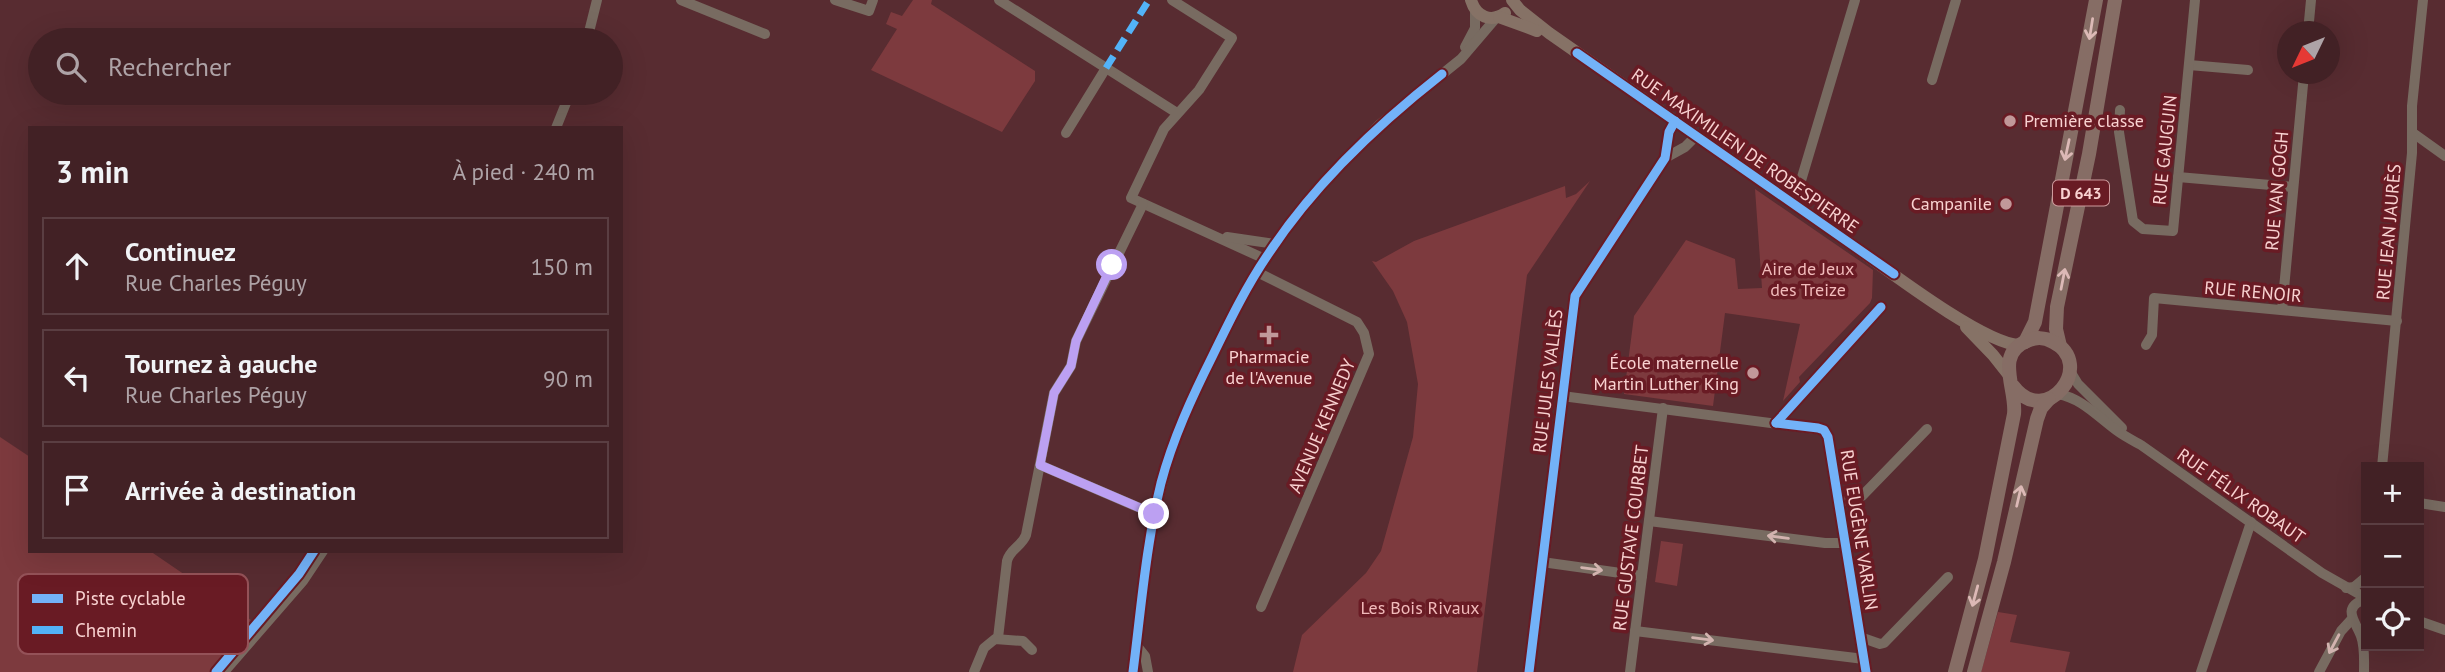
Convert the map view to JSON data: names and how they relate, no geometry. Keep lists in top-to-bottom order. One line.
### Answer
{"streets":{"highway":["D 643"],"main road":["RUE MAXIMILIEN DE ROBESPIERRE"],"street":["RUE GAUGUIN","RUE VAN GOGH","RUE JEAN JAURÈS","RUE RENOIR","RUE JULES VALLÈS","AVENUE KENNEDY","RUE FÉLIX ROBAUT","RUE EUGÈNE VARLIN","RUE GUSTAVE COURBET"]},"crossings":[["RUE MAXIMILIEN DE ROBESPIERRE","D 643"],["RUE MAXIMILIEN DE ROBESPIERRE","RUE JULES VALLÈS"],["RUE MAXIMILIEN DE ROBESPIERRE","RUE FÉLIX ROBAUT"],["RUE VAN GOGH","RUE RENOIR"],["D 643","RUE FÉLIX ROBAUT"],["RUE JEAN JAURÈS","RUE RENOIR"],["RUE JULES VALLÈS","RUE EUGÈNE VARLIN"],["RUE EUGÈNE VARLIN","RUE GUSTAVE COURBET"]],"parks":["Aire de Jeux des Treize","Les Bois Rivaux"],"places":{"other":["Première classe","Campanile","École maternelle Martin Luther King"],"health":["Pharmacie de l'Avenue"]},"legend":["Piste cyclable","Chemin"],"north":"bottom left","page":{"search":"Rechercher","heading":["3 min","À pied · 240 m"],"list":[["Continuez","Rue Charles Péguy","150 m"],["Tournez à gauche","Rue Charles Péguy","90 m"],"Arrivée à destination"],"map_buttons":["+","−"]}}
